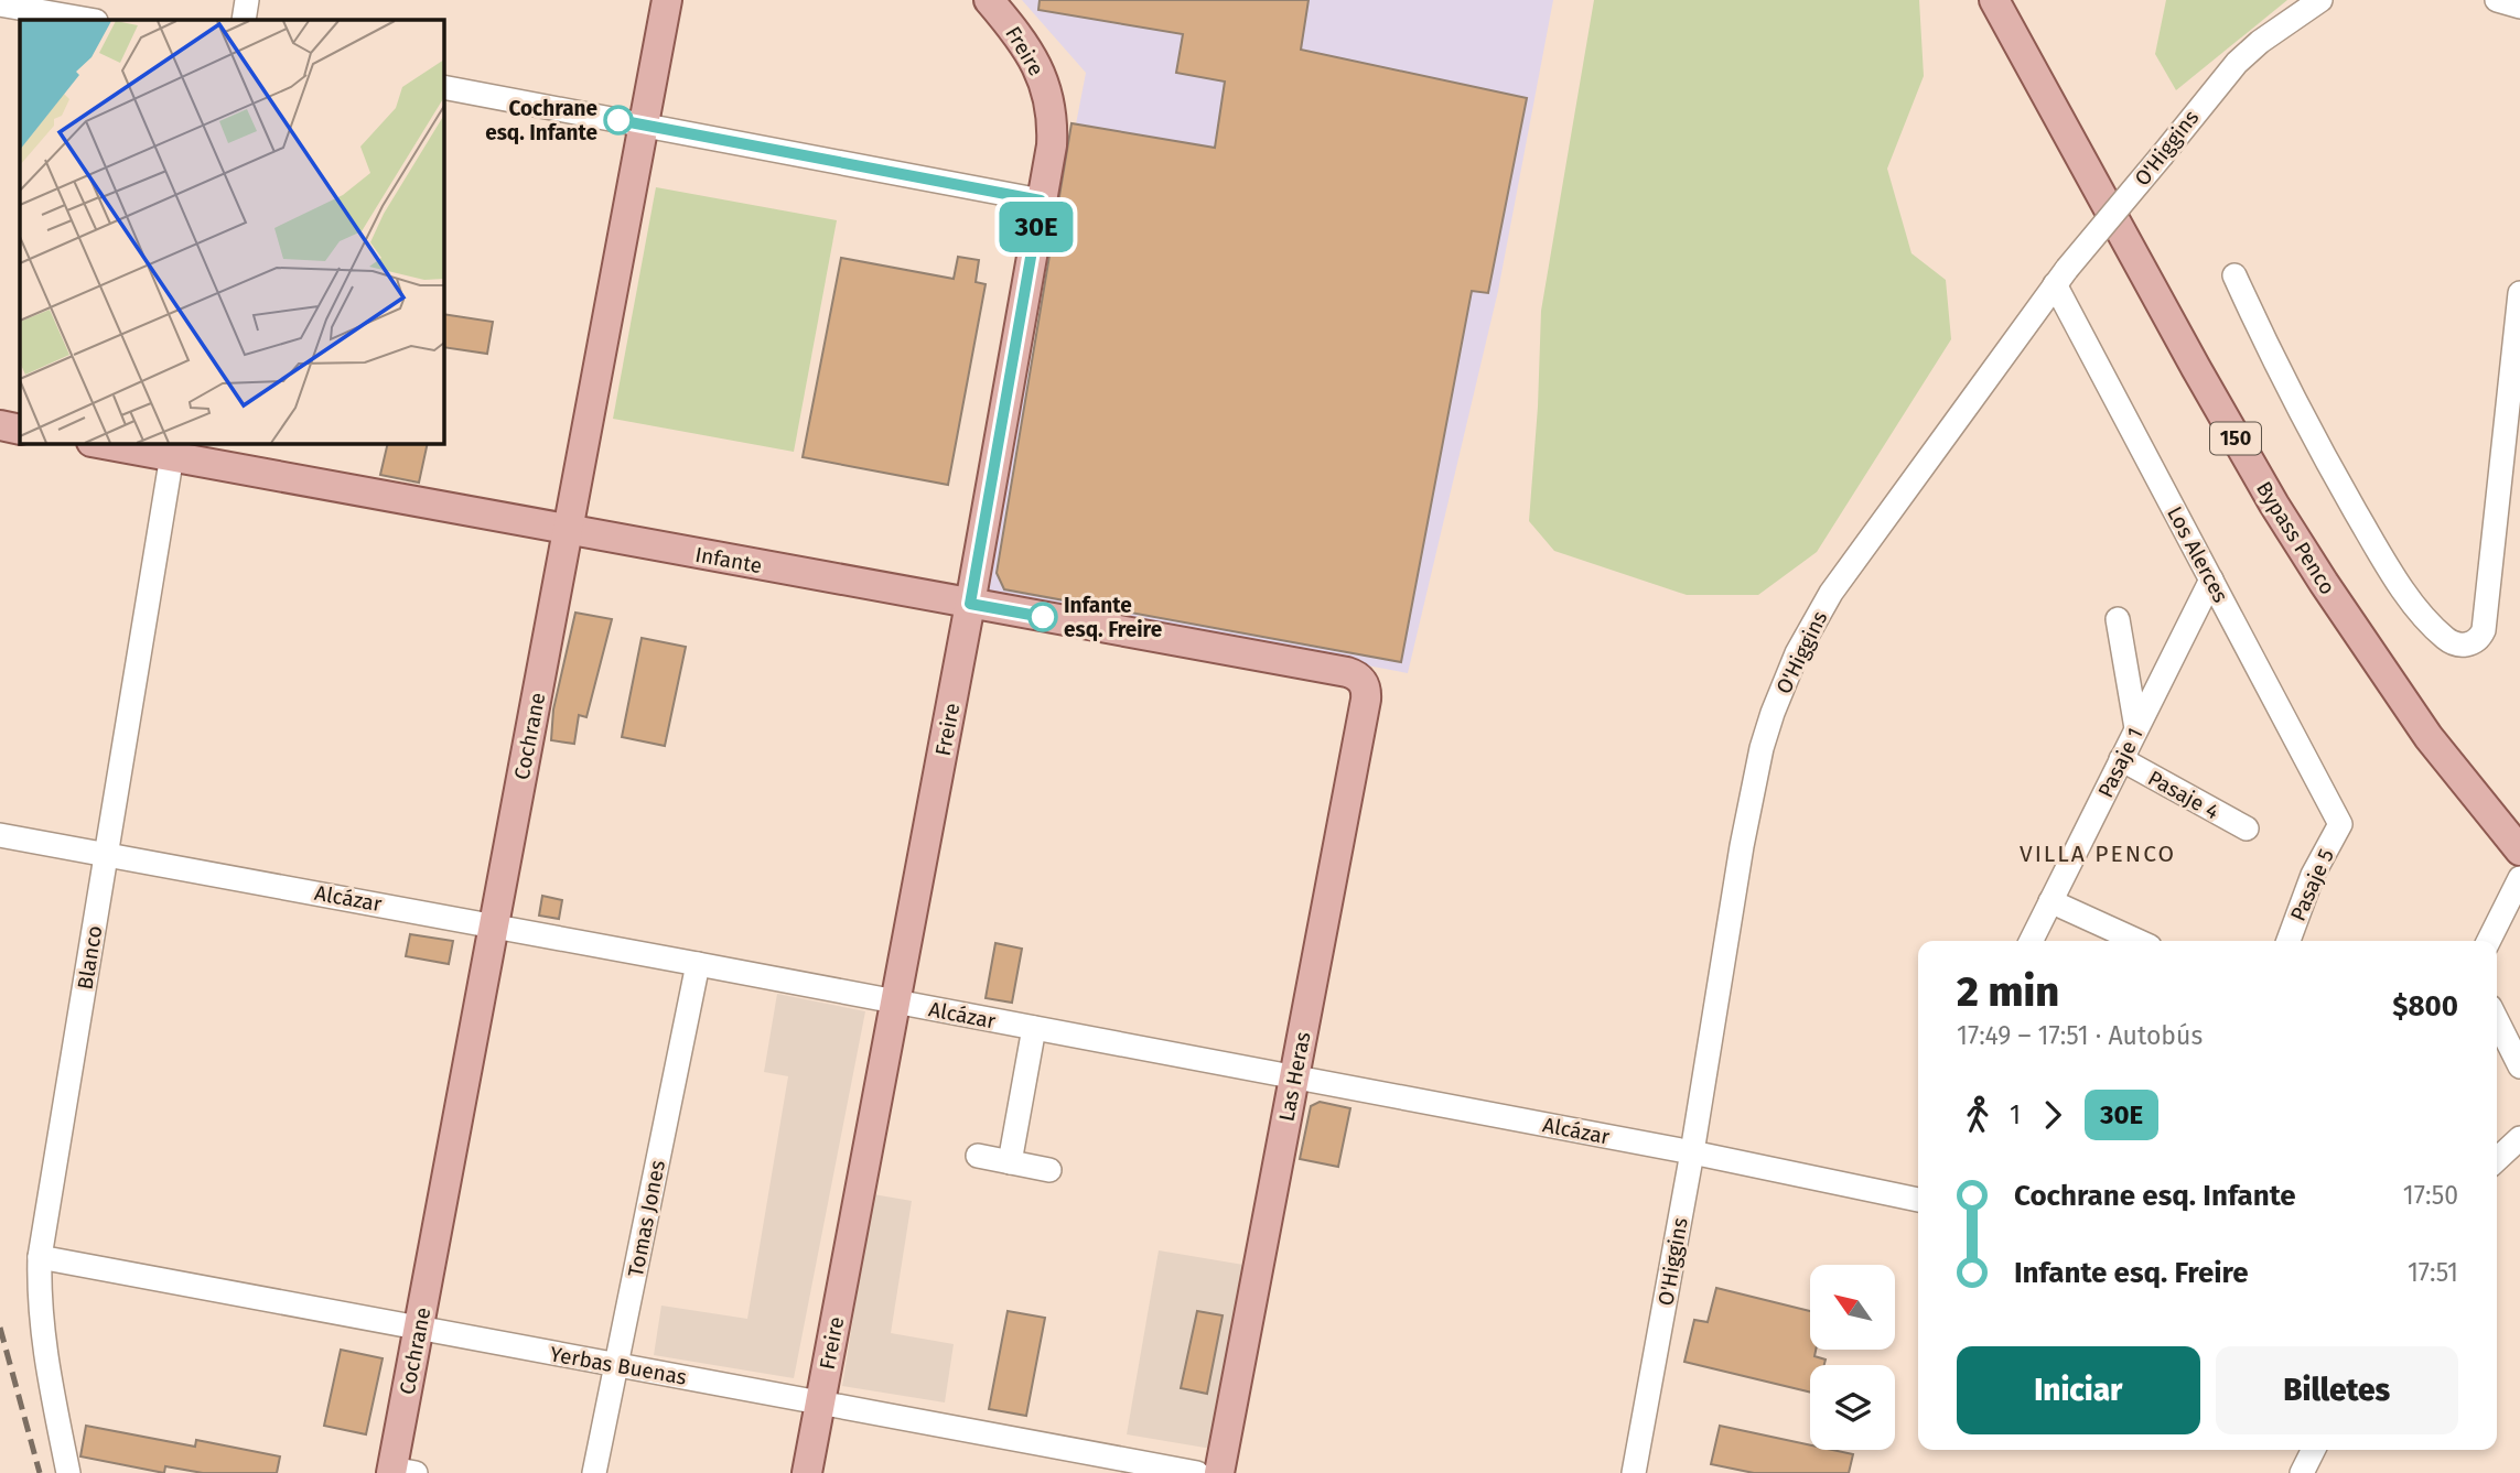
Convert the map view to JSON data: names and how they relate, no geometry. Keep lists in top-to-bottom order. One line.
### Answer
{"streets":{"main road":["Freire","150","Bypass Penco","Infante","Cochrane","Las Heras"],"street":["O'Higgins","Los Alerces","Pasaje 1","Pasaje 4","Pasaje 5","Alcázar","Blanco","Tomas Jones","Yerbas Buenas"]},"crossings":[["Freire","Infante"],["Freire","Alcázar"],["Freire","Yerbas Buenas"],["O'Higgins","Los Alerces"],["O'Higgins","Alcázar"],["Los Alerces","Pasaje 1"],["Los Alerces","Pasaje 5"],["Infante","Cochrane"],["Infante","Blanco"],["Infante","Las Heras"],["Cochrane","Alcázar"],["Cochrane","Yerbas Buenas"],["Pasaje 1","Pasaje 4"],["Alcázar","Blanco"],["Alcázar","Las Heras"],["Alcázar","Tomas Jones"],["Blanco","Yerbas Buenas"],["Tomas Jones","Yerbas Buenas"]],"districts":["VILLA PENCO"],"places":["Cochrane esq. Infante","Infante esq. Freire"],"lines":["bus line 30E"],"north":"top left","page":{"on_map":"30E","heading":["2 min","17:49 – 17:51 · Autobús","$800"],"legs":["1","30E"],"list":[{"name":"Cochrane esq. Infante","value":"17:50"},{"name":"Infante esq. Freire","value":"17:51"}],"buttons":["Iniciar","Billetes"]}}
